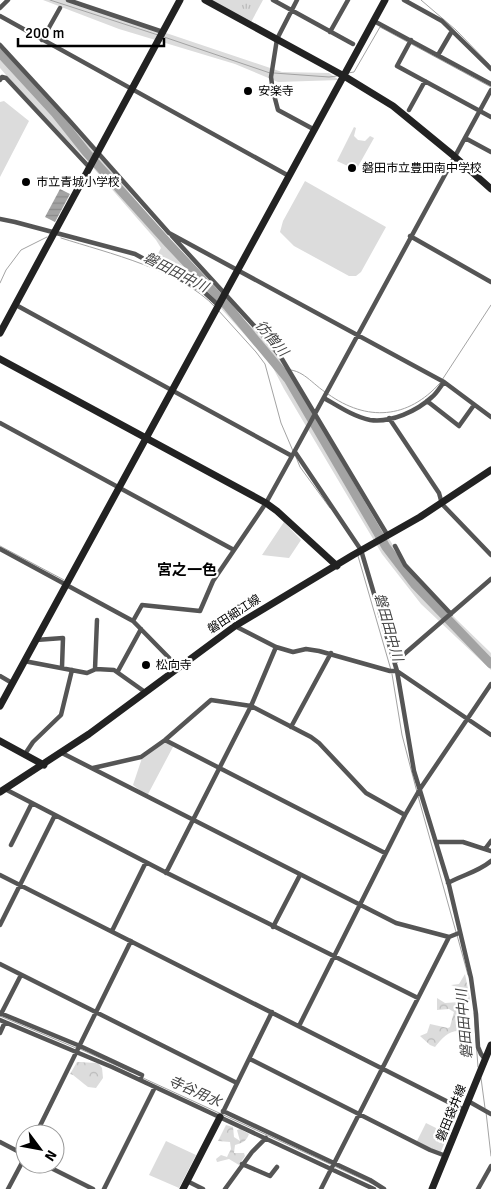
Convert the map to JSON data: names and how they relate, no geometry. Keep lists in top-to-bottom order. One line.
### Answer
{"streets":{"street":["磐田細江線","磐田袋井線"]},"districts":["宮之一色"],"water":["磐田田中川","彷僧川","寺谷用水"],"places":["安楽寺","磐田市立豊田南中学校","市立青城小学校","松向寺"],"scale_bar":"200 m","north":"bottom right"}
